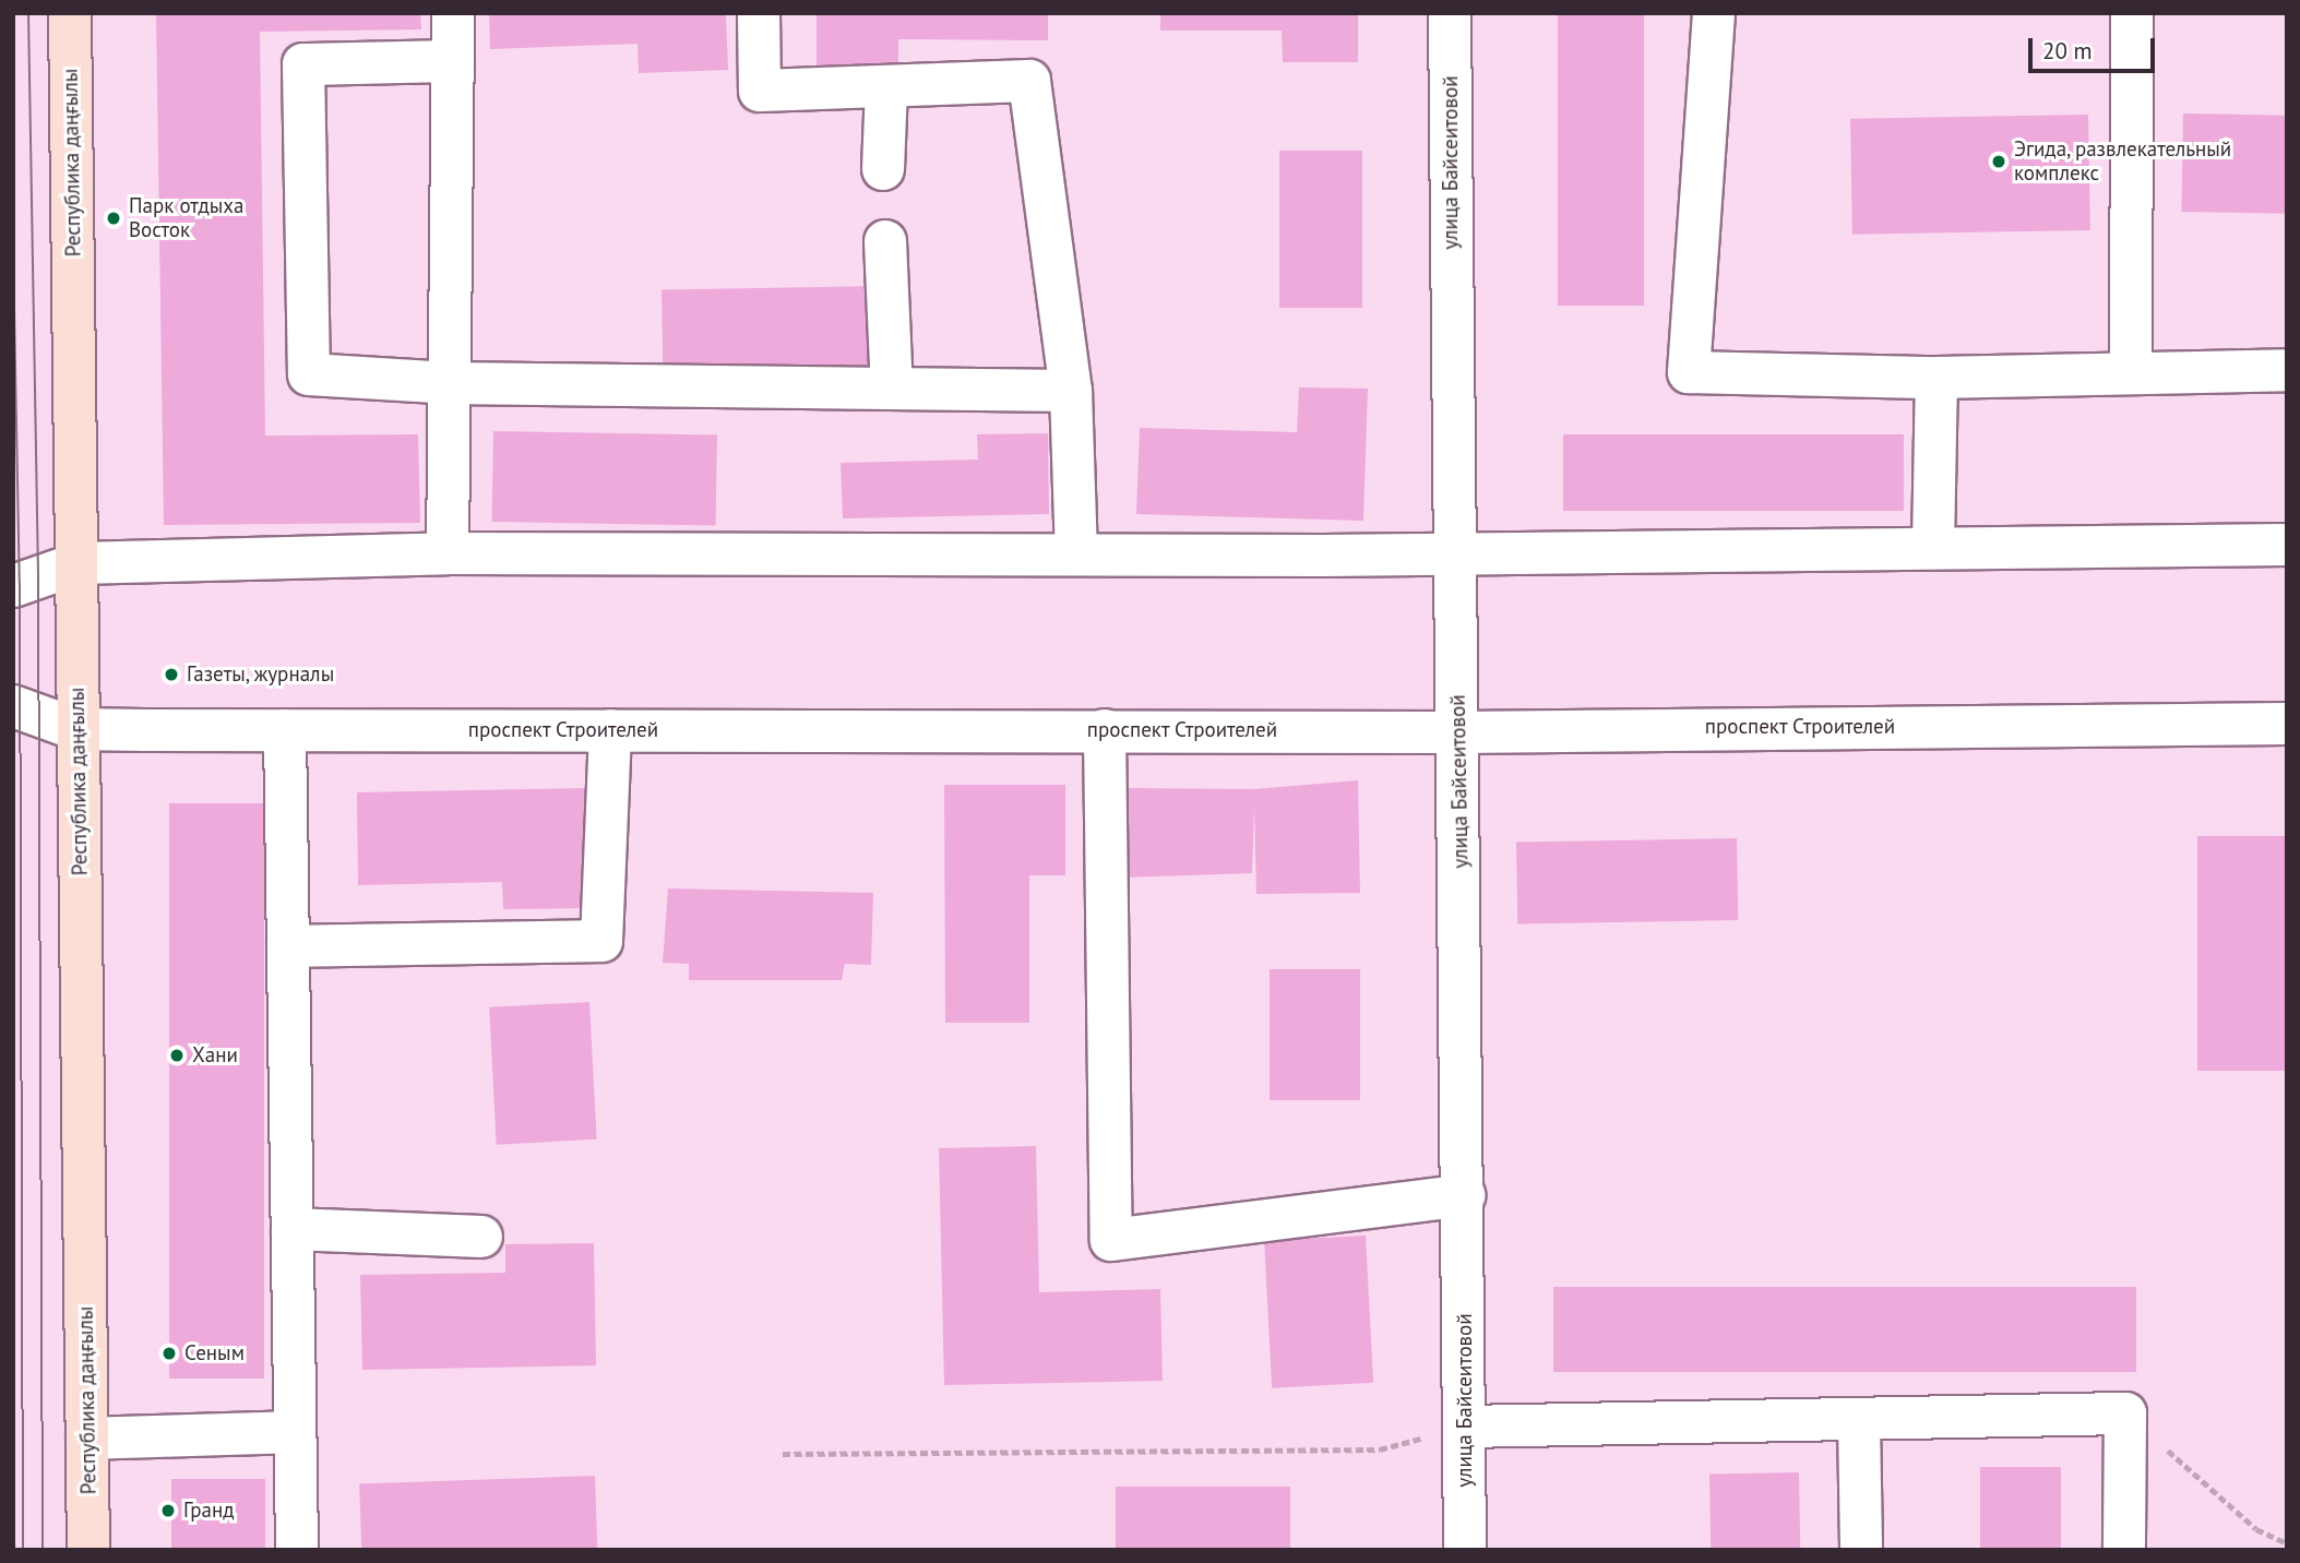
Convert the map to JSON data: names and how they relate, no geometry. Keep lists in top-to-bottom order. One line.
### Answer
{"streets":{"main road":["Республика даңғылы"],"street":["улица Байсеитовой","проспект Строителей"]},"crossings":[["Республика даңғылы","проспект Строителей"],["улица Байсеитовой","проспект Строителей"]],"places":["Эгида, развлекательный комплекс","Парк отдыха Восток","Газеты, журналы","Хани","Сеным","Гранд"],"scale_bar":"20 m"}
